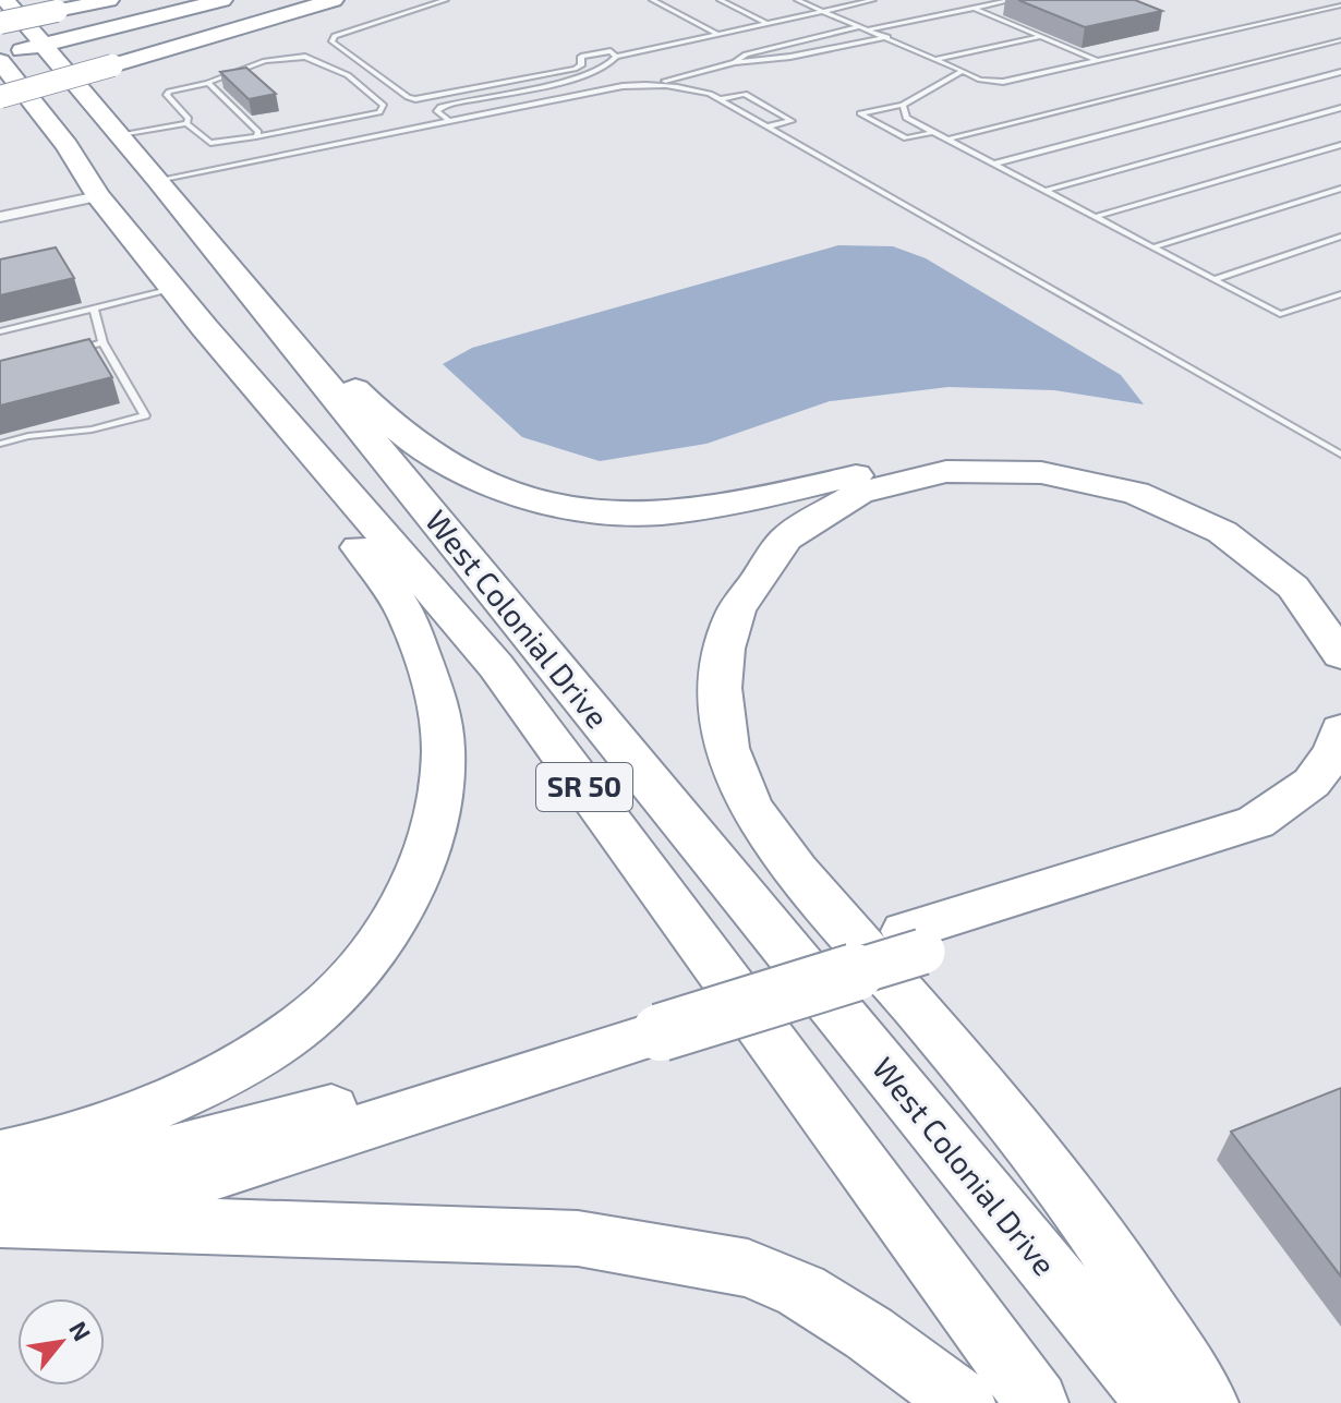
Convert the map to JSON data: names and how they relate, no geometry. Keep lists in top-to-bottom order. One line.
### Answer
{"streets":{"highway":["West Colonial Drive","SR 50"]},"north":"top right"}
